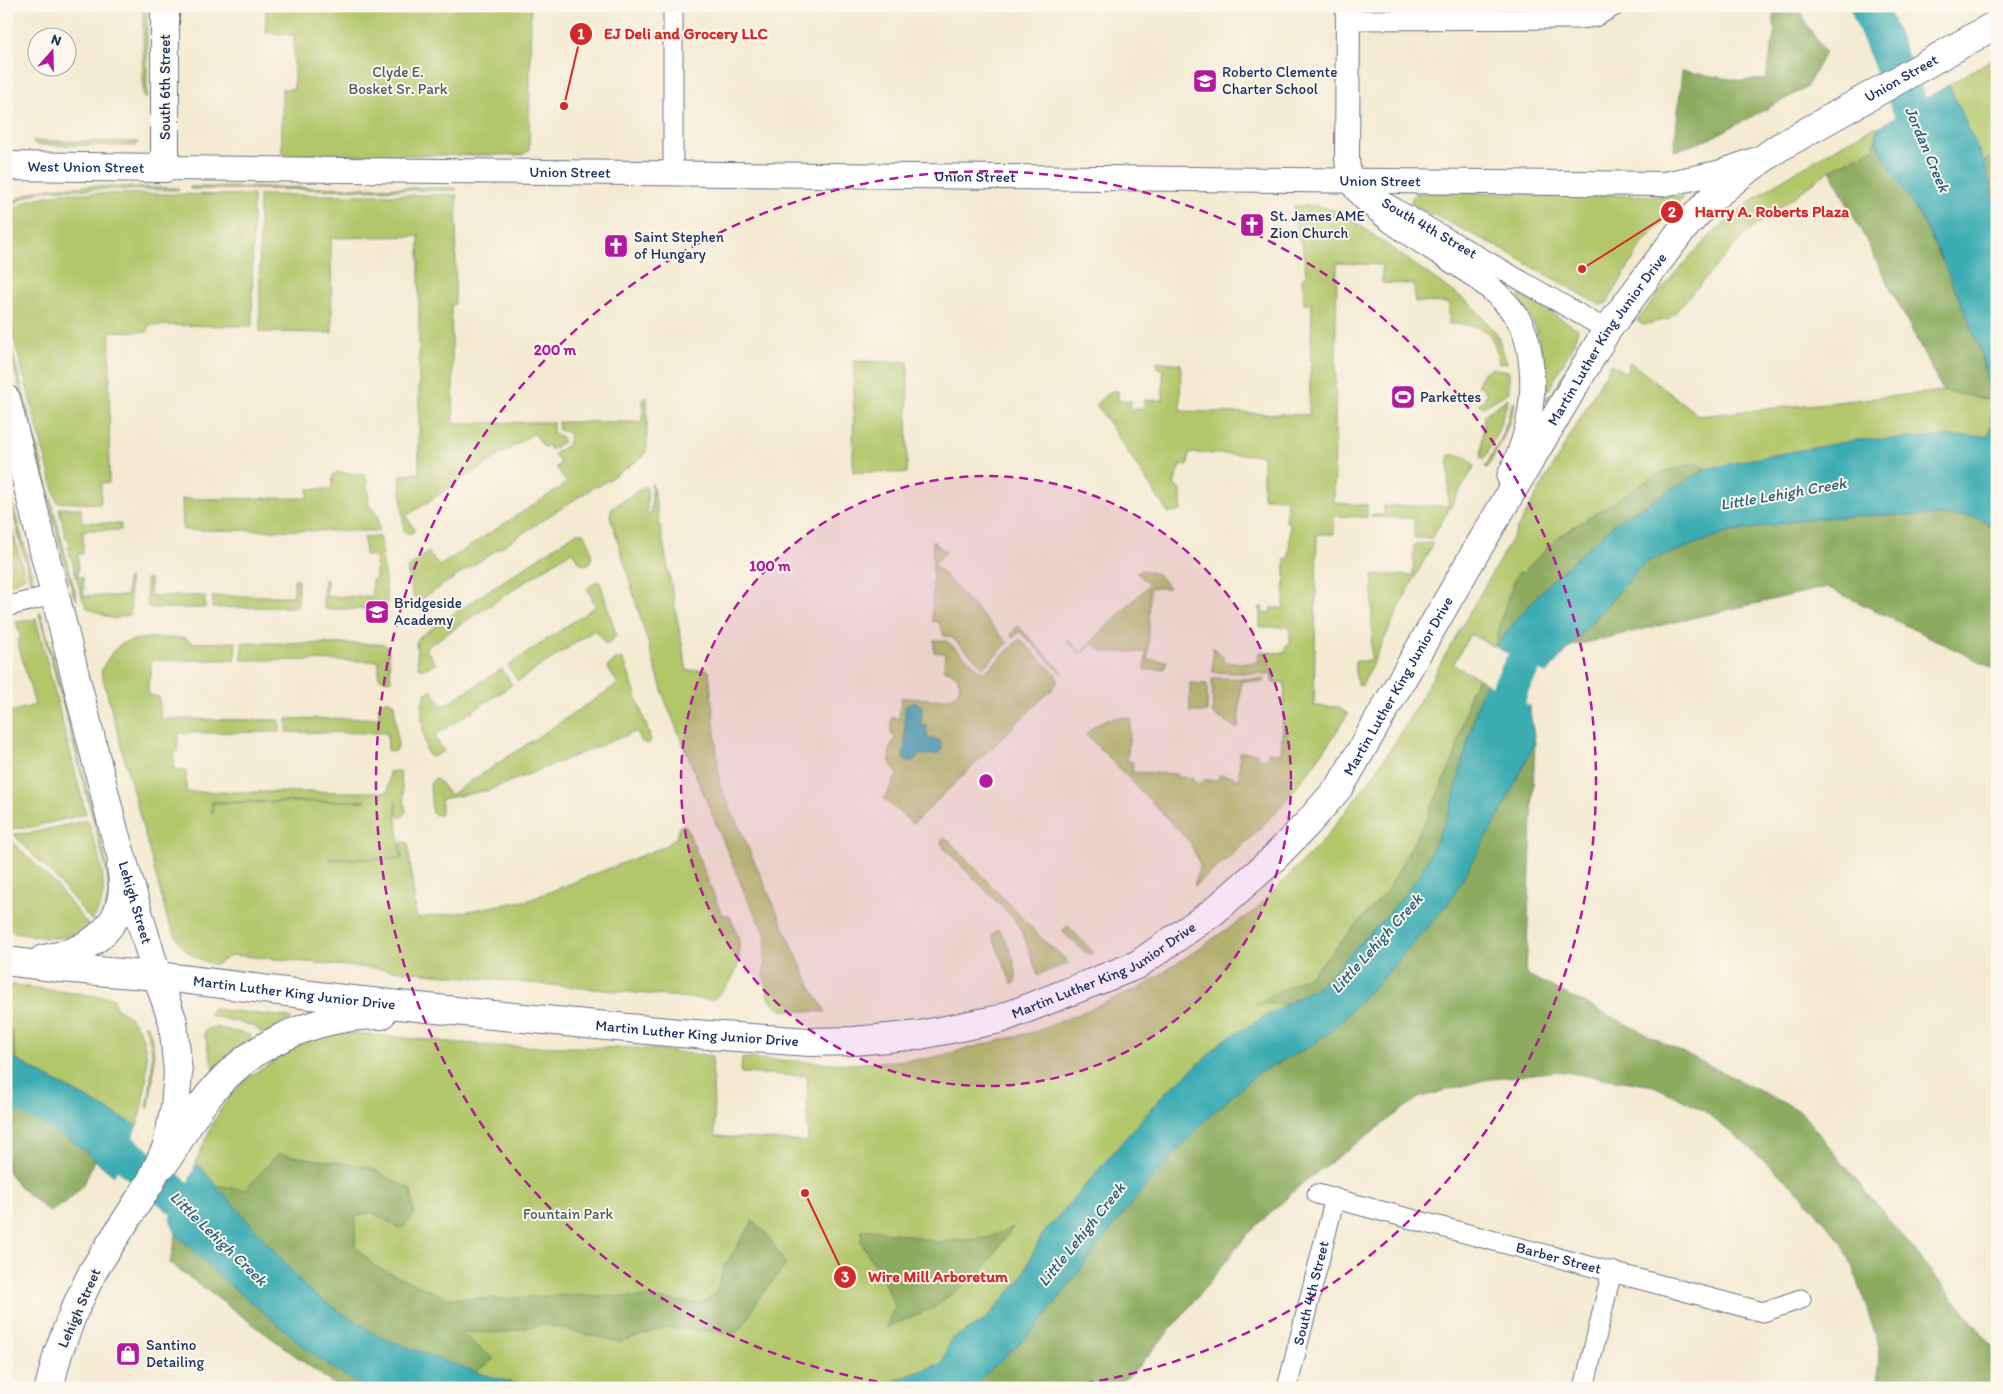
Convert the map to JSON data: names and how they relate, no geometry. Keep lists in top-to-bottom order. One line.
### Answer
{"streets":{"main road":["Union Street","South 6th Street","West Union Street","Martin Luther King Junior Drive","Lehigh Street"],"street":["South 4th Street","Barber Street"]},"crossings":[["Union Street","South 6th Street"],["Union Street","West Union Street"],["Union Street","South 4th Street"],["Union Street","Martin Luther King Junior Drive"],["South 6th Street","West Union Street"],["South 4th Street","Martin Luther King Junior Drive"],["South 4th Street","Barber Street"],["Martin Luther King Junior Drive","Lehigh Street"]],"water":["Jordan Creek","Little Lehigh Creek"],"parks":["Clyde E. Bosket Sr. Park","Fountain Park"],"places":{"school or university":["Roberto Clemente Charter School","Bridgeside Academy"],"other":["EJ Deli and Grocery LLC","Harry A. Roberts Plaza","Wire Mill Arboretum"],"church":["St. James AME Zion Church","Saint Stephen of Hungary"],"sports":["Parkettes"],"shop":["Santino Detailing"]},"north":"top","rings":["200 m","100 m"]}
